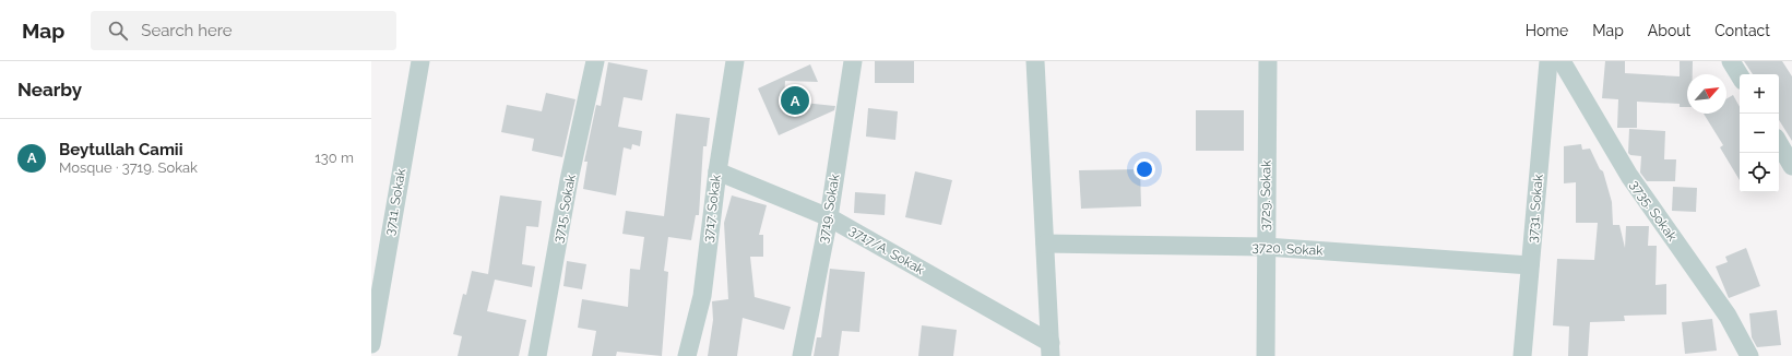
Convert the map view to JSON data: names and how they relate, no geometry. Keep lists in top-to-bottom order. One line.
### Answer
{"streets":{"street":["3729. Sokak","3711. Sokak","3715. Sokak","3717. Sokak","3719. Sokak","3731. Sokak","3735. Sokak","3720. Sokak","3717/A. Sokak"]},"crossings":[["3729. Sokak","3720. Sokak"],["3717. Sokak","3717/A. Sokak"],["3719. Sokak","3717/A. Sokak"],["3731. Sokak","3720. Sokak"]],"north":"top right","page":{"header":"Map","search":"Search here","nav":["Home","Map","About","Contact"],"heading":"Nearby","map_buttons":["+","−"],"pins":"A","list":[{"mark":"A","name":"Beytullah Camii","note":"Mosque · 3719. Sokak","value":"130 m"}]}}
